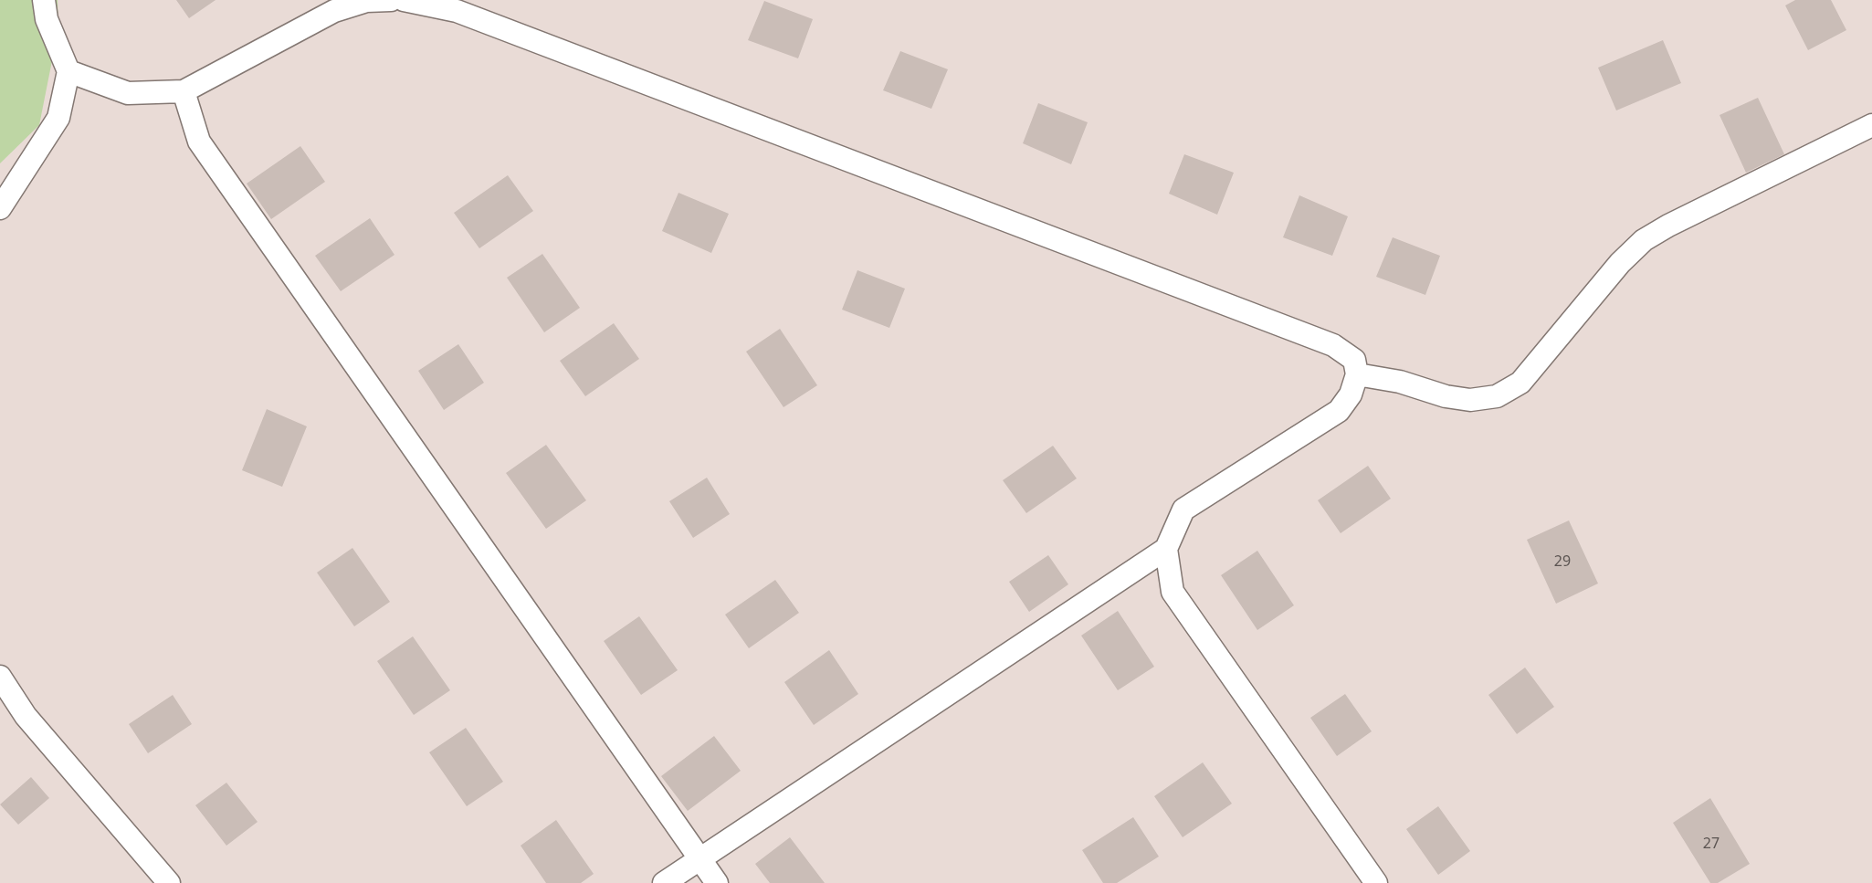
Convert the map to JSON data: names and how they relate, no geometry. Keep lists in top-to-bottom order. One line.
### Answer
{"house_numbers":["29","27"]}
